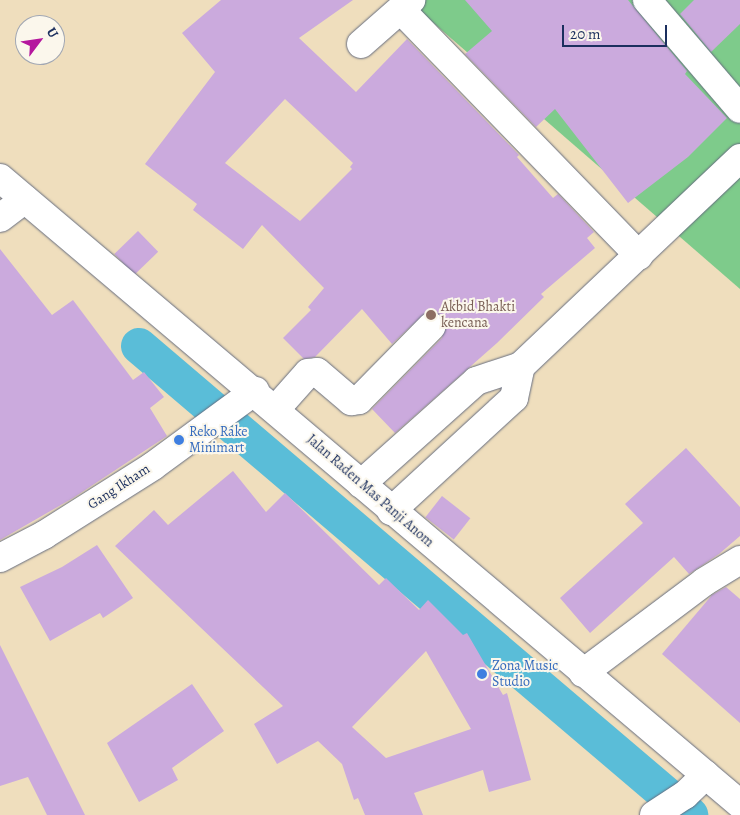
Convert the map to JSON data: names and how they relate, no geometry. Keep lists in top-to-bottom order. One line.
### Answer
{"streets":{"street":["Gang Ikham","Jalan Raden Mas Panji Anom"]},"crossings":[["Gang Ikham","Jalan Raden Mas Panji Anom"]],"places":["Akbid Bhakti kencana","Reko Rake Minimart","Zona Music Studio"],"scale_bar":"20 m","north":"top right"}
